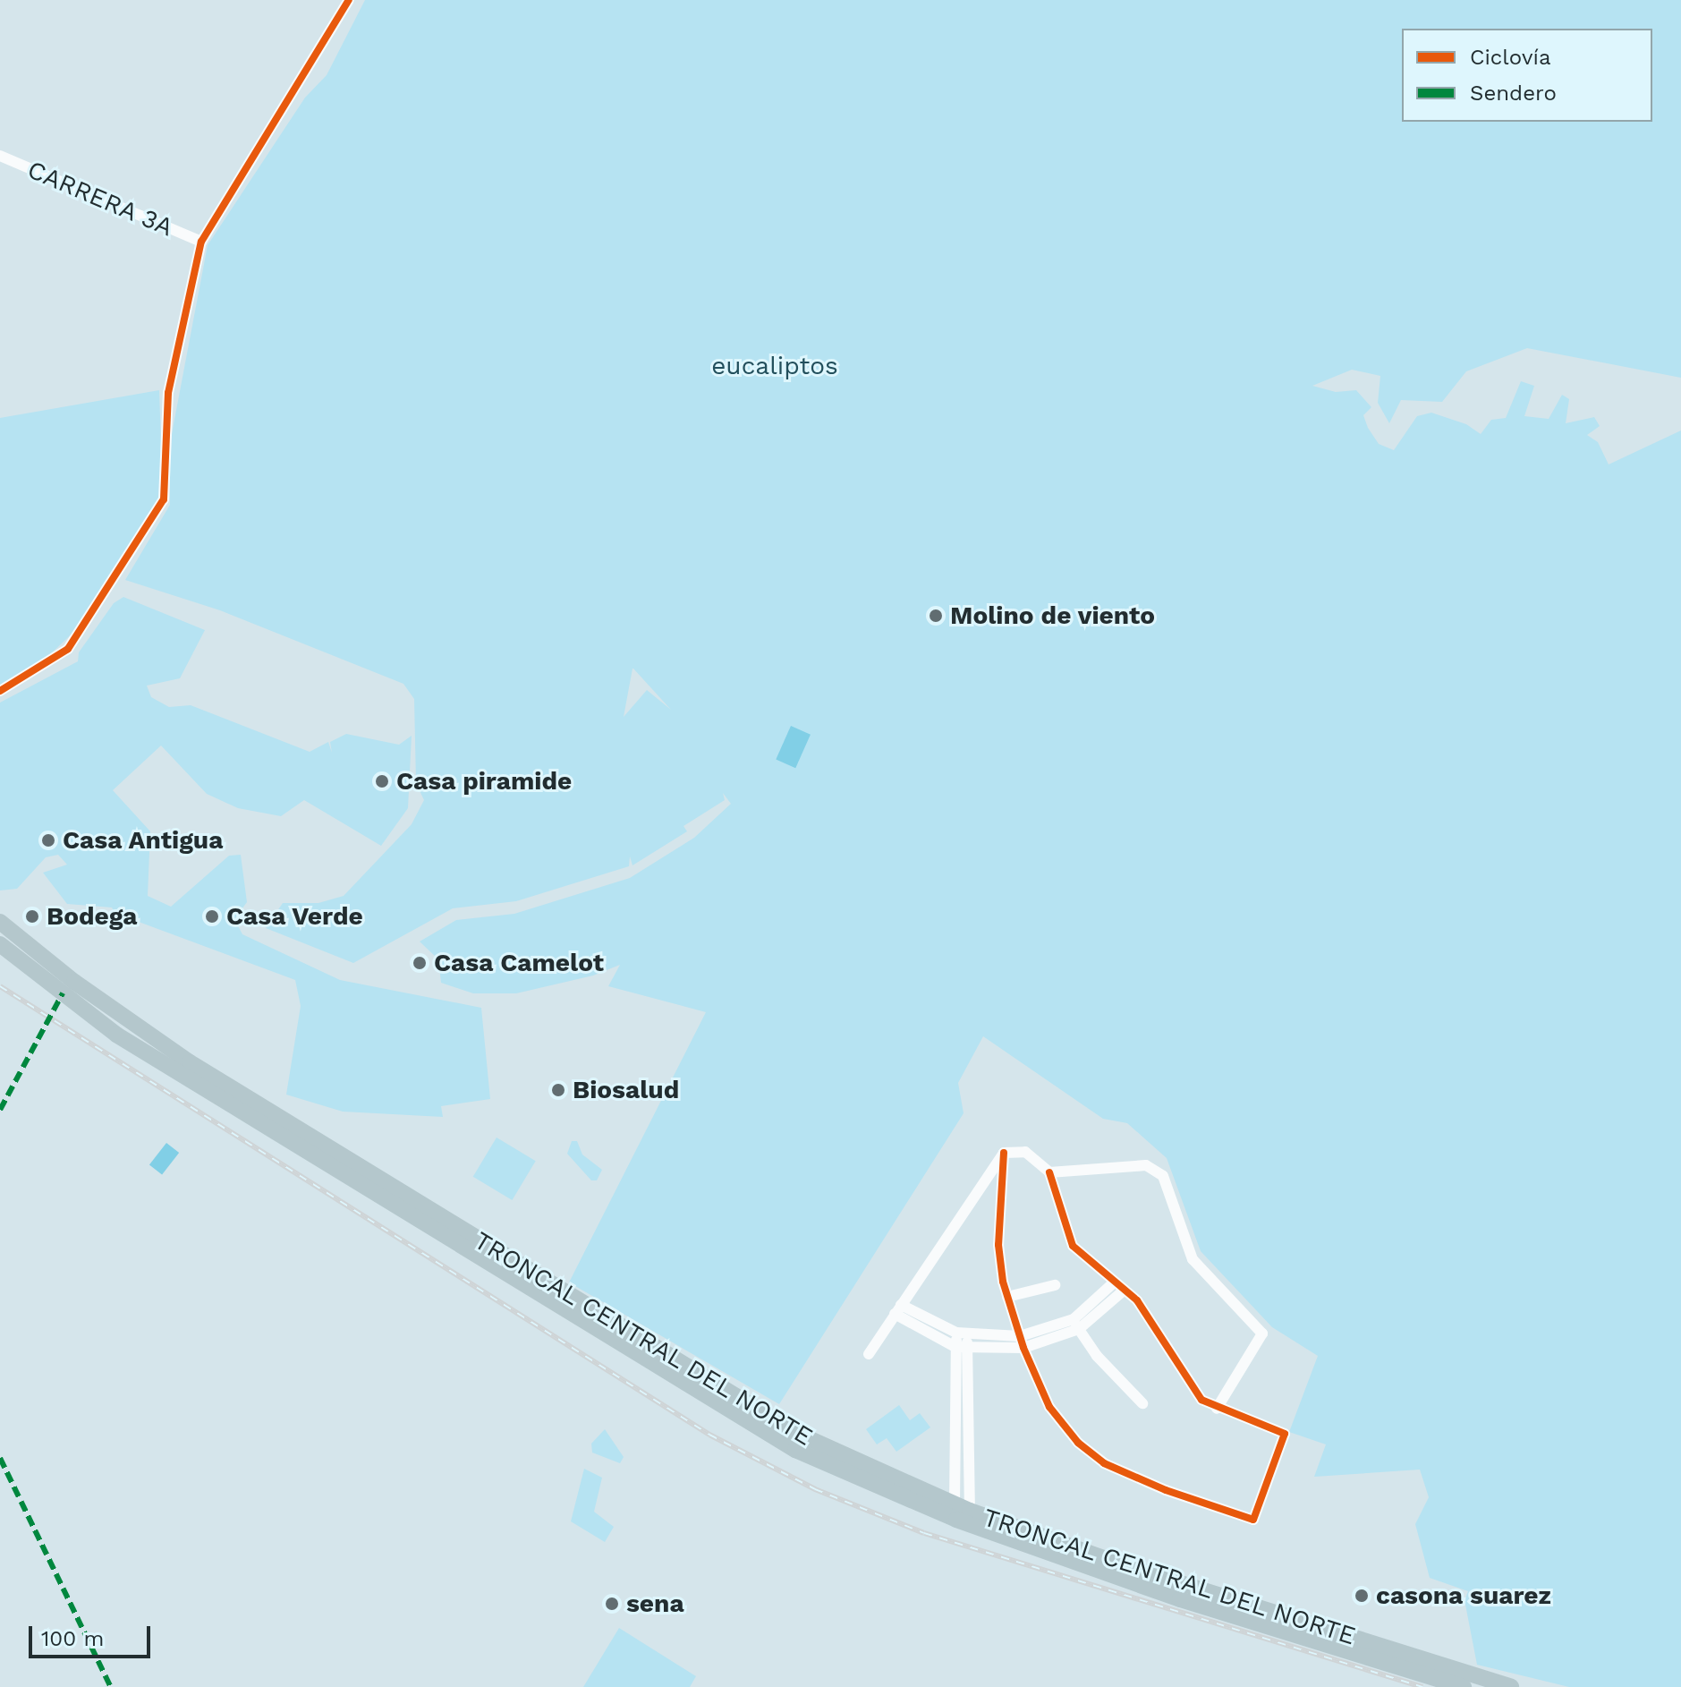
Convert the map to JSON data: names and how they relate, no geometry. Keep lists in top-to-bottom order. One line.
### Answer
{"streets":{"highway":["TRONCAL CENTRAL DEL NORTE"],"street":["CARRERA 3A"]},"parks":["eucaliptos"],"places":["Molino de viento","Casa piramide","Casa Antigua","Bodega","Casa Verde","Casa Camelot","Biosalud","casona suarez","sena"],"legend":["Ciclovía","Sendero"],"scale_bar":"100 m"}
